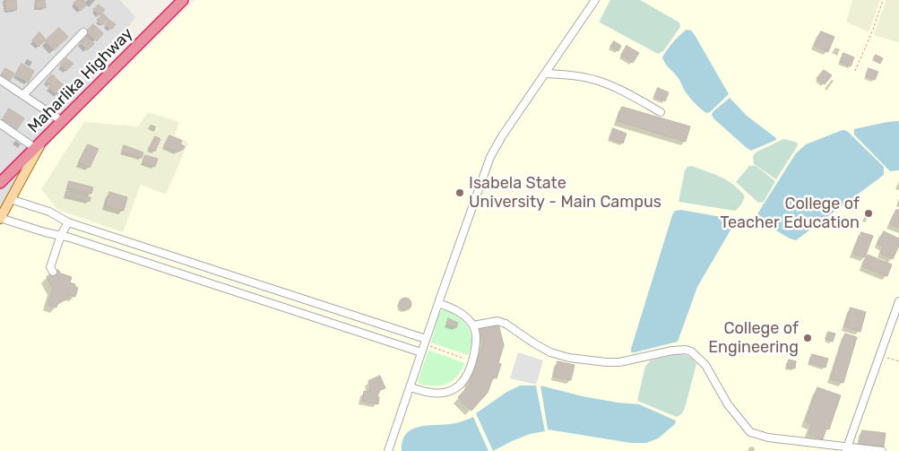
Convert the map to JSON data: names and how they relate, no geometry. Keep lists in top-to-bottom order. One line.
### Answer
{"streets":{"highway":["Maharlika Highway"]},"places":["Isabela State University - Main Campus","College of Teacher Education","College of Engineering"]}
